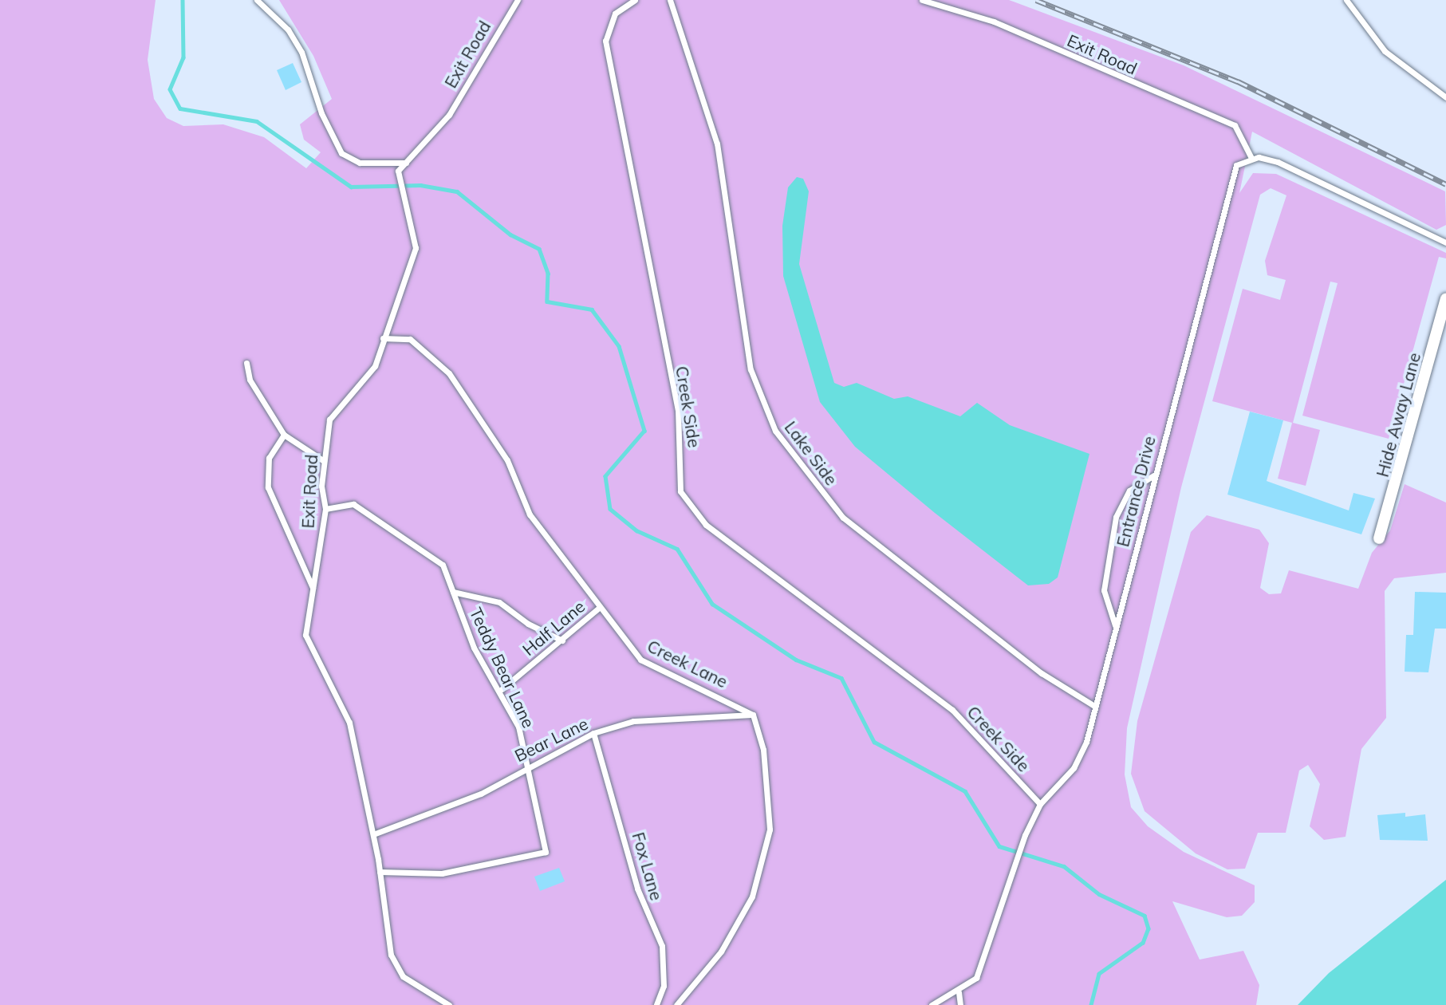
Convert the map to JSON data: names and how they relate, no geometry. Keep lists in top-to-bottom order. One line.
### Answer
{"streets":{"street":["Hide Away Lane"],"lane":["Exit Road","Creek Side","Lake Side","Entrance Drive","Half Lane","Creek Lane","Teddy Bear Lane","Bear Lane","Fox Lane"]},"crossings":[["Exit Road","Entrance Drive"],["Exit Road","Creek Lane"],["Exit Road","Teddy Bear Lane"],["Exit Road","Bear Lane"],["Creek Side","Entrance Drive"],["Lake Side","Entrance Drive"],["Half Lane","Creek Lane"],["Half Lane","Teddy Bear Lane"],["Creek Lane","Bear Lane"],["Teddy Bear Lane","Bear Lane"],["Bear Lane","Fox Lane"]]}
